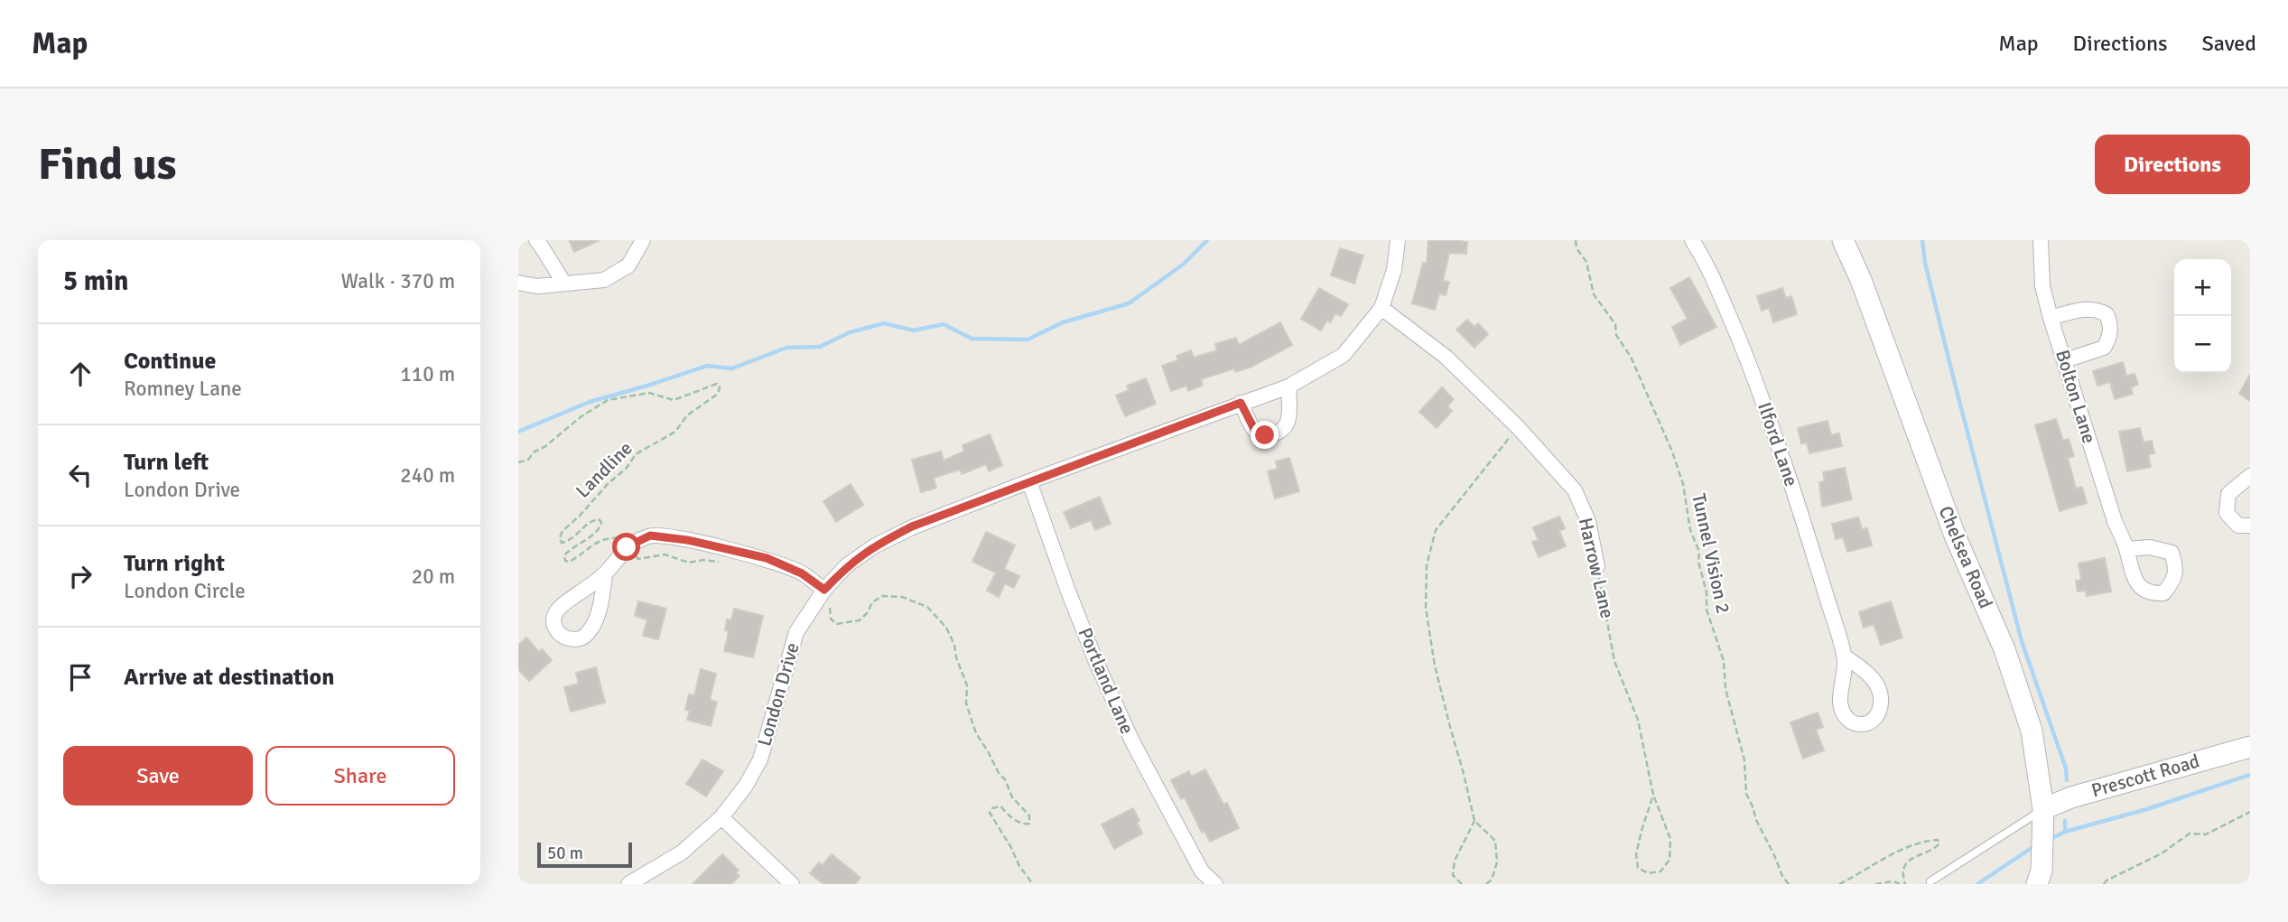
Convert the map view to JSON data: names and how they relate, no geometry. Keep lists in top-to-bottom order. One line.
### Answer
{"streets":{"street":["Bolton Lane","Ilford Lane","Chelsea Road","Harrow Lane","Portland Lane","London Drive","Prescott Road"],"path":["Landline","Tunnel Vision 2"]},"crossings":[["Chelsea Road","Prescott Road"],["Harrow Lane","London Drive"],["Portland Lane","London Drive"]],"scale_bar":"50 m","page":{"header":"Map","nav":["Map","Directions","Saved"],"buttons":["Directions",["Save","Share"]],"title":"Find us","heading":["5 min","Walk · 370 m"],"map_buttons":["+","−"],"list":[["Continue","Romney Lane","110 m"],["Turn left","London Drive","240 m"],["Turn right","London Circle","20 m"],"Arrive at destination"],"scale":"50 m"}}
